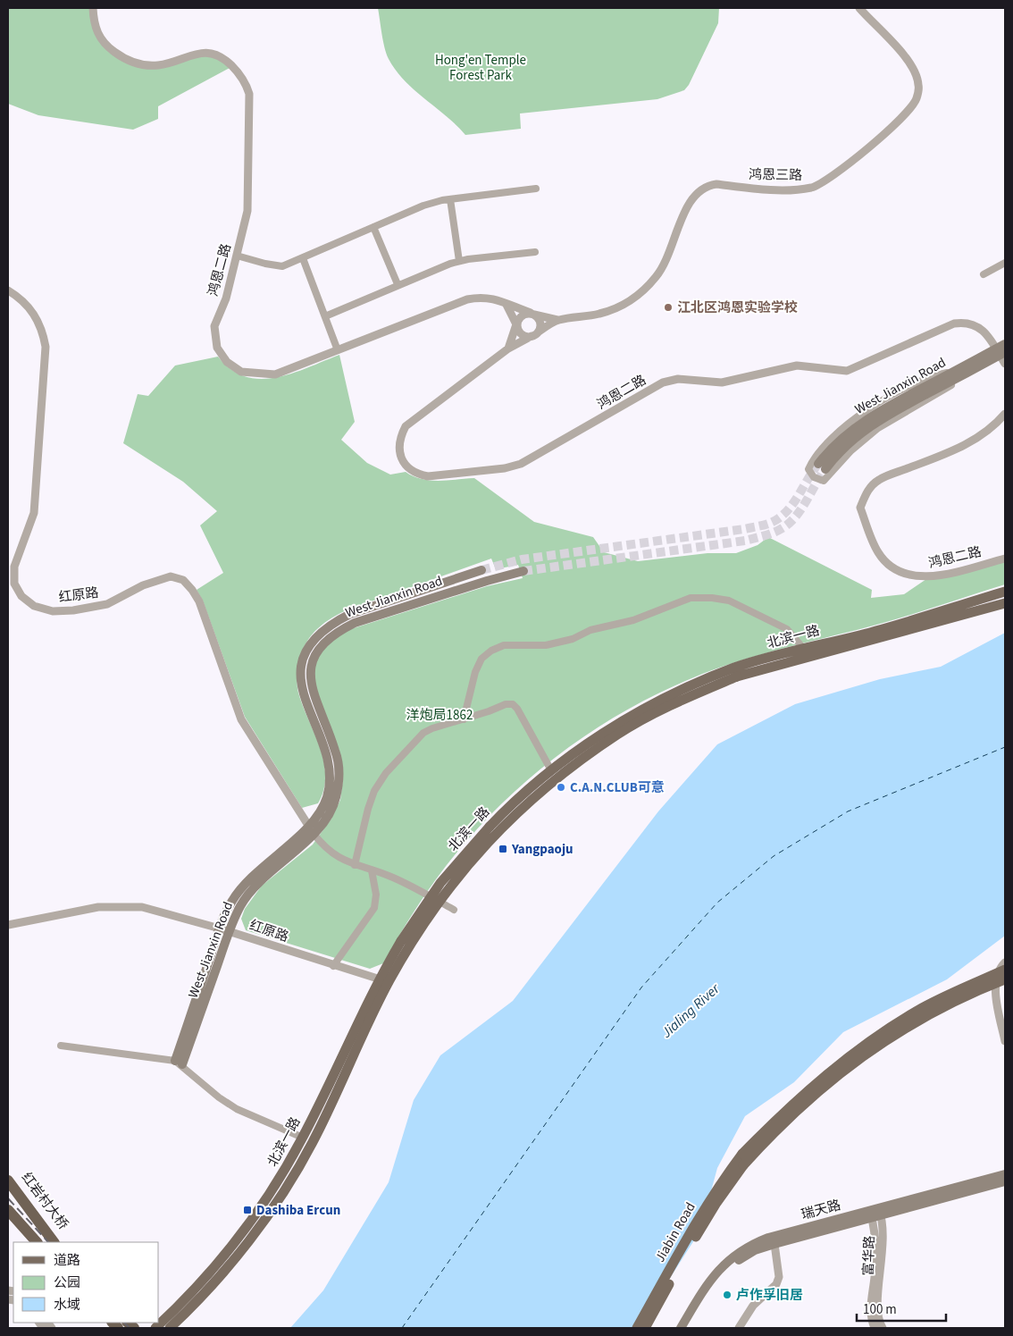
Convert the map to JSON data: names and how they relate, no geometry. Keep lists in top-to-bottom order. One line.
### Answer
{"streets":{"main road":["West Jianxin Road","北滨一路","红岩村大桥","瑞天路","Jiabin Road"],"street":["鸿恩三路","鸿恩二路","红原路","富华路"]},"crossings":[["鸿恩三路","鸿恩二路"],["鸿恩二路","West Jianxin Road"],["West Jianxin Road","红原路"],["红原路","北滨一路"],["瑞天路","富华路"]],"water":["Jialing River"],"parks":["Hong'en Temple Forest Park","洋炮局1862"],"places":{"other":["江北区鸿恩实验学校","C.A.N.CLUB可意","卢作孚旧居"],"transit":["Yangpaoju","Dashiba Ercun"]},"legend":["道路","公园","水域"],"scale_bar":"100 m"}
